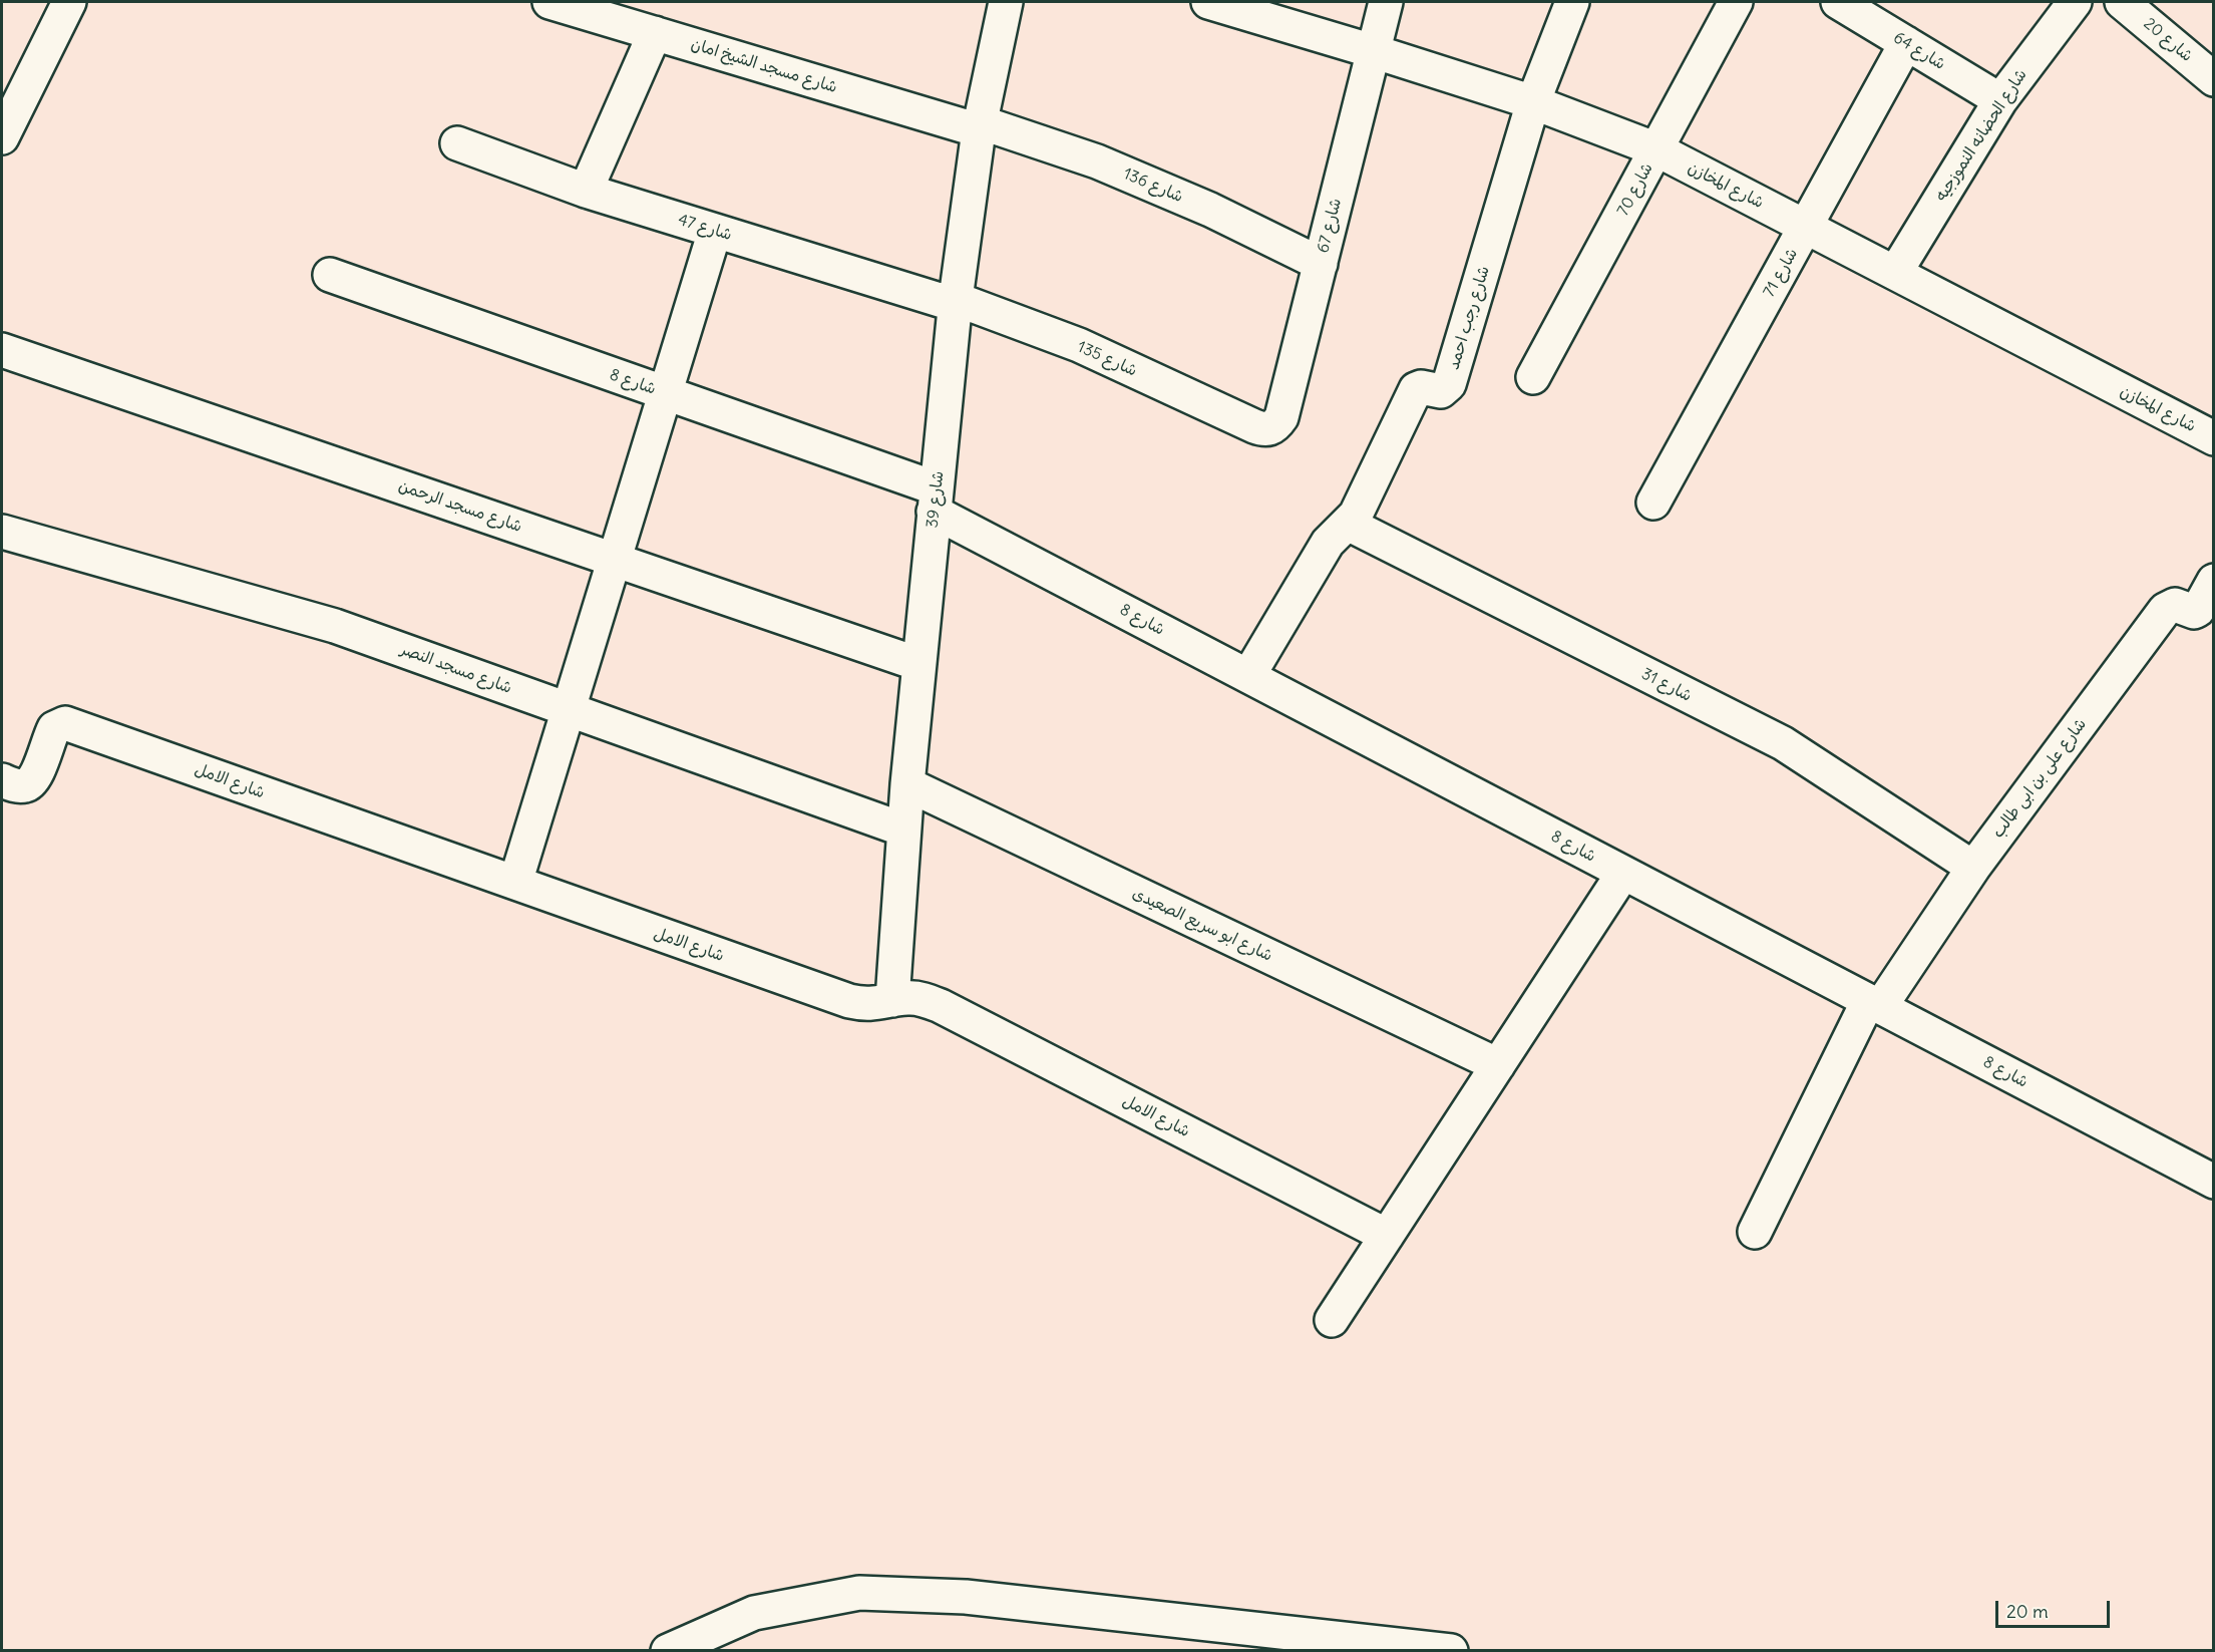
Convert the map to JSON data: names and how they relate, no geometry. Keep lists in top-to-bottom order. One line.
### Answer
{"streets":{"street":["شارع 20","شارع 64","شارع مسجد الشيخ امان","شارع الحضانه النموزجيه","شارع 136","شارع المخازن","شارع 70","شارع 67","شارع 47","شارع 71","شارع رجب احمد","شارع 135","شارع 8","شارع 39","شارع مسجد الرحمن","شارع مسجد النصر","شارع 31","شارع على بن ابى طالب","شارع الامل","شارع ابو سريع الصعيدى"]},"crossings":[["شارع 64","شارع الحضانه النموزجيه"],["شارع 64","شارع 71"],["شارع مسجد الشيخ امان","شارع 136"],["شارع مسجد الشيخ امان","شارع 39"],["شارع الحضانه النموزجيه","شارع المخازن"],["شارع 136","شارع 67"],["شارع 136","شارع 39"],["شارع المخازن","شارع 70"],["شارع المخازن","شارع 67"],["شارع المخازن","شارع 71"],["شارع المخازن","شارع رجب احمد"],["شارع 67","شارع 135"],["شارع 47","شارع 135"],["شارع 47","شارع 39"],["شارع رجب احمد","شارع 8"],["شارع رجب احمد","شارع 31"],["شارع 135","شارع 39"],["شارع 8","شارع 39"],["شارع 8","شارع على بن ابى طالب"],["شارع 39","شارع مسجد الرحمن"],["شارع 39","شارع مسجد النصر"],["شارع 39","شارع الامل"],["شارع 39","شارع ابو سريع الصعيدى"],["شارع 31","شارع على بن ابى طالب"]],"scale_bar":"20 m"}
